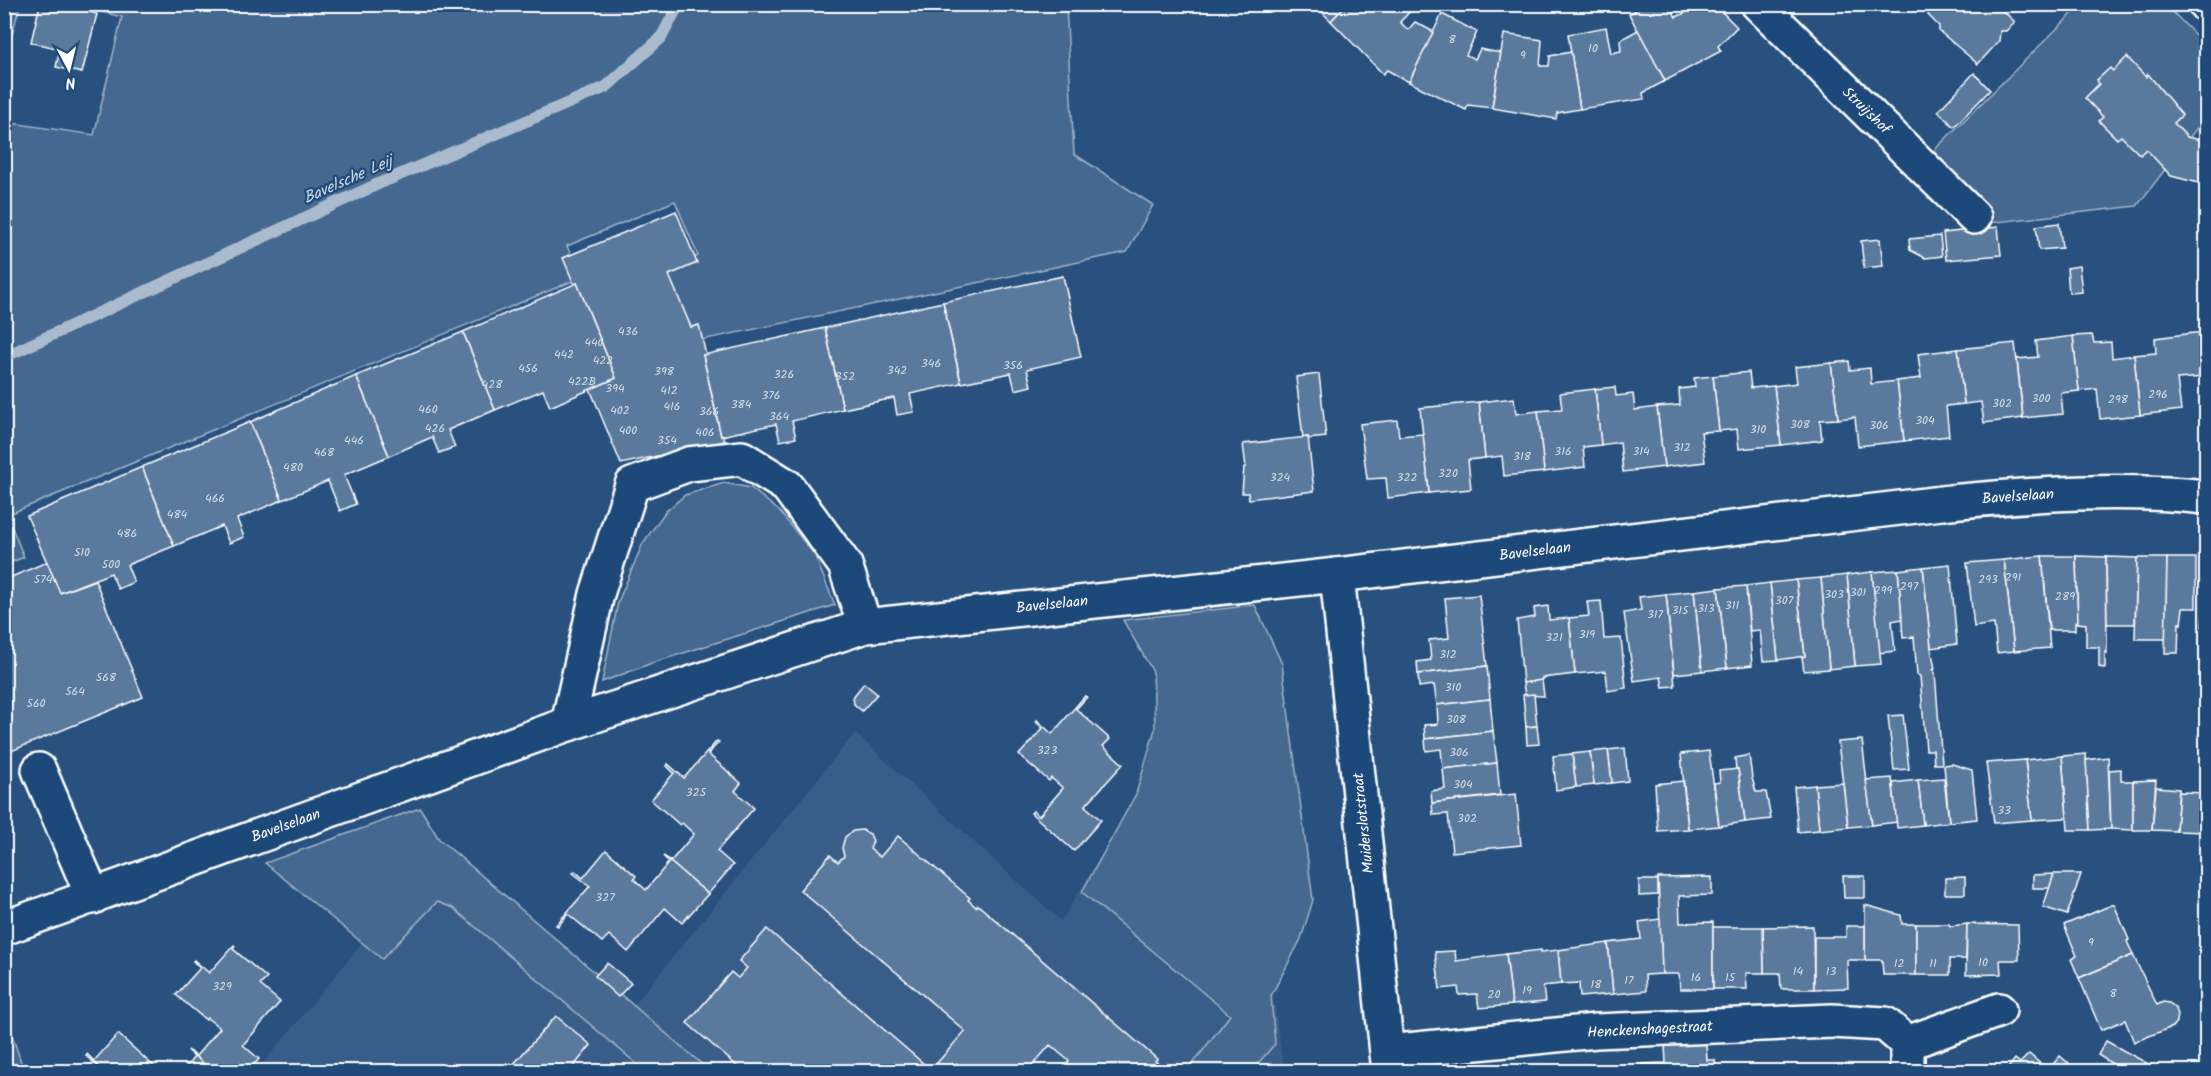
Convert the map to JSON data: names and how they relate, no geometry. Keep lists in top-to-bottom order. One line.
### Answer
{"streets":{"street":["Struijshof","Bavelselaan","Muiderslotstraat","Henckenshagestraat"]},"crossings":[["Bavelselaan","Muiderslotstraat"],["Muiderslotstraat","Henckenshagestraat"]],"water":["Bavelsche Leij"],"house_numbers":["8","10","9","436","440","442","422","346","356","456","342","398","326","352","422B","428","394","412","296","376","300","298","302","384","416","460","402","366","364","304","308","306","426","310","400","406","446","354","312","316","314","468","318","480","320","324","322","466","484","486","510","500","291","574","293","297","299","301","303","289","307","311","313","315","317","319","321","312","568","310","564","560","308","323","306","304","325","33","302","327","9","10","12","11","14","13","16","15","17","18","329","19","8","20"],"north":"bottom"}
